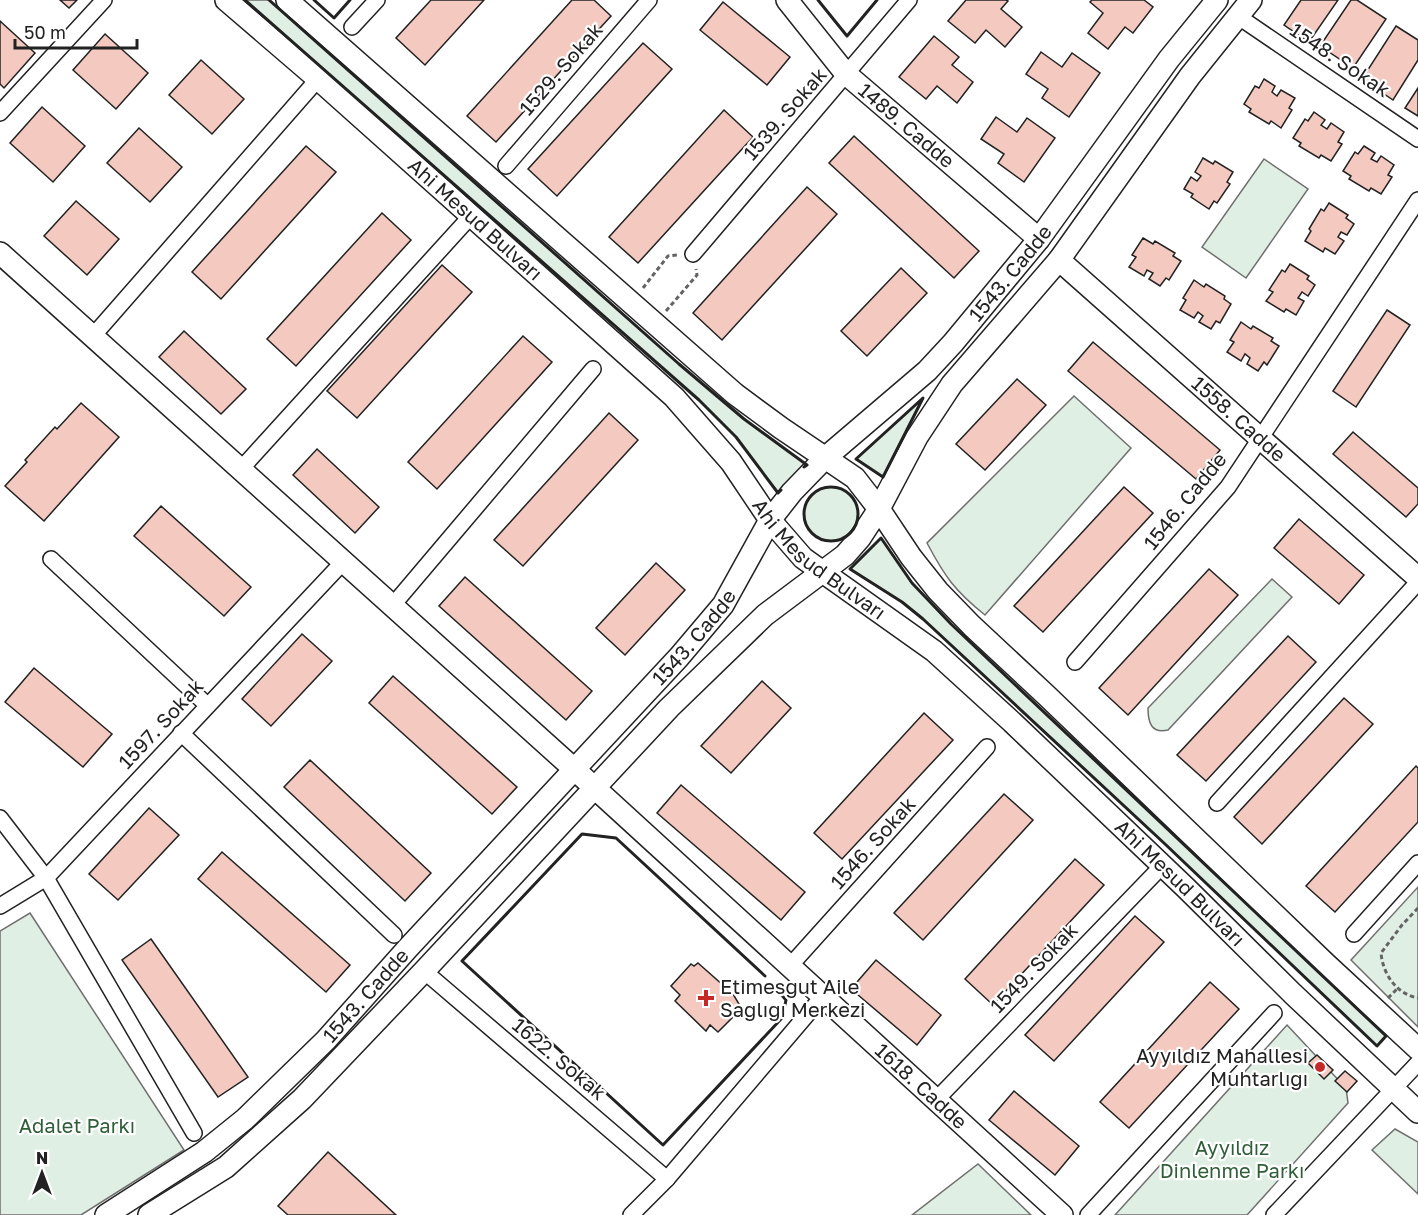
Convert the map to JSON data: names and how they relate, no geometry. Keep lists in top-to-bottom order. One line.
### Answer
{"streets":{"main road":["1489. Cadde","Ahi Mesud Bulvarı","1543. Cadde","1558. Cadde","1618. Cadde"],"street":["1548. Sokak","1529. Sokak","1539. Sokak","1546. Cadde","1597. Sokak","1546. Sokak","1549. Sokak","1622. Sokak"]},"crossings":[["1548. Sokak","1543. Cadde"],["1539. Sokak","1489. Cadde"],["1489. Cadde","1543. Cadde"],["Ahi Mesud Bulvarı","1543. Cadde"],["Ahi Mesud Bulvarı","1549. Sokak"],["1543. Cadde","1558. Cadde"],["1543. Cadde","1622. Sokak"],["1543. Cadde","1618. Cadde"],["1558. Cadde","1546. Cadde"],["1597. Sokak","1618. Cadde"],["1546. Sokak","1618. Cadde"],["1549. Sokak","1618. Cadde"]],"parks":["Adalet Parkı","Ayyıldız Dinlenme Parkı"],"places":{"health":["Etimesgut Aile Sağlığı Merkezi"],"other":["Ayyıldız Mahallesi Muhtarlığı"]},"scale_bar":"50 m","north":"top"}
